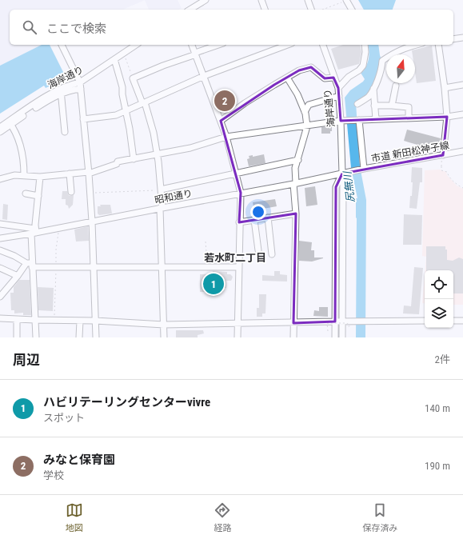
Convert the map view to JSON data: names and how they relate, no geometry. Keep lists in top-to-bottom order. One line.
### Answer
{"streets":{"street":["海岸通り","市道 新田松神子線","昭和通り"]},"crossings":[["海岸通り","昭和通り"],["市道 新田松神子線","昭和通り"]],"districts":["若水町二丁目"],"water":["尻無川"],"north":"top","page":{"search":"ここで検索","pins":["2","1"],"heading":["周辺","2件"],"list":[{"mark":"1","name":"ハビリテーリングセンターvivre","note":"スポット","value":"140 m"},{"mark":"2","name":"みなと保育園","note":"学校","value":"190 m"}],"nav":["地図","経路","保存済み"]}}
